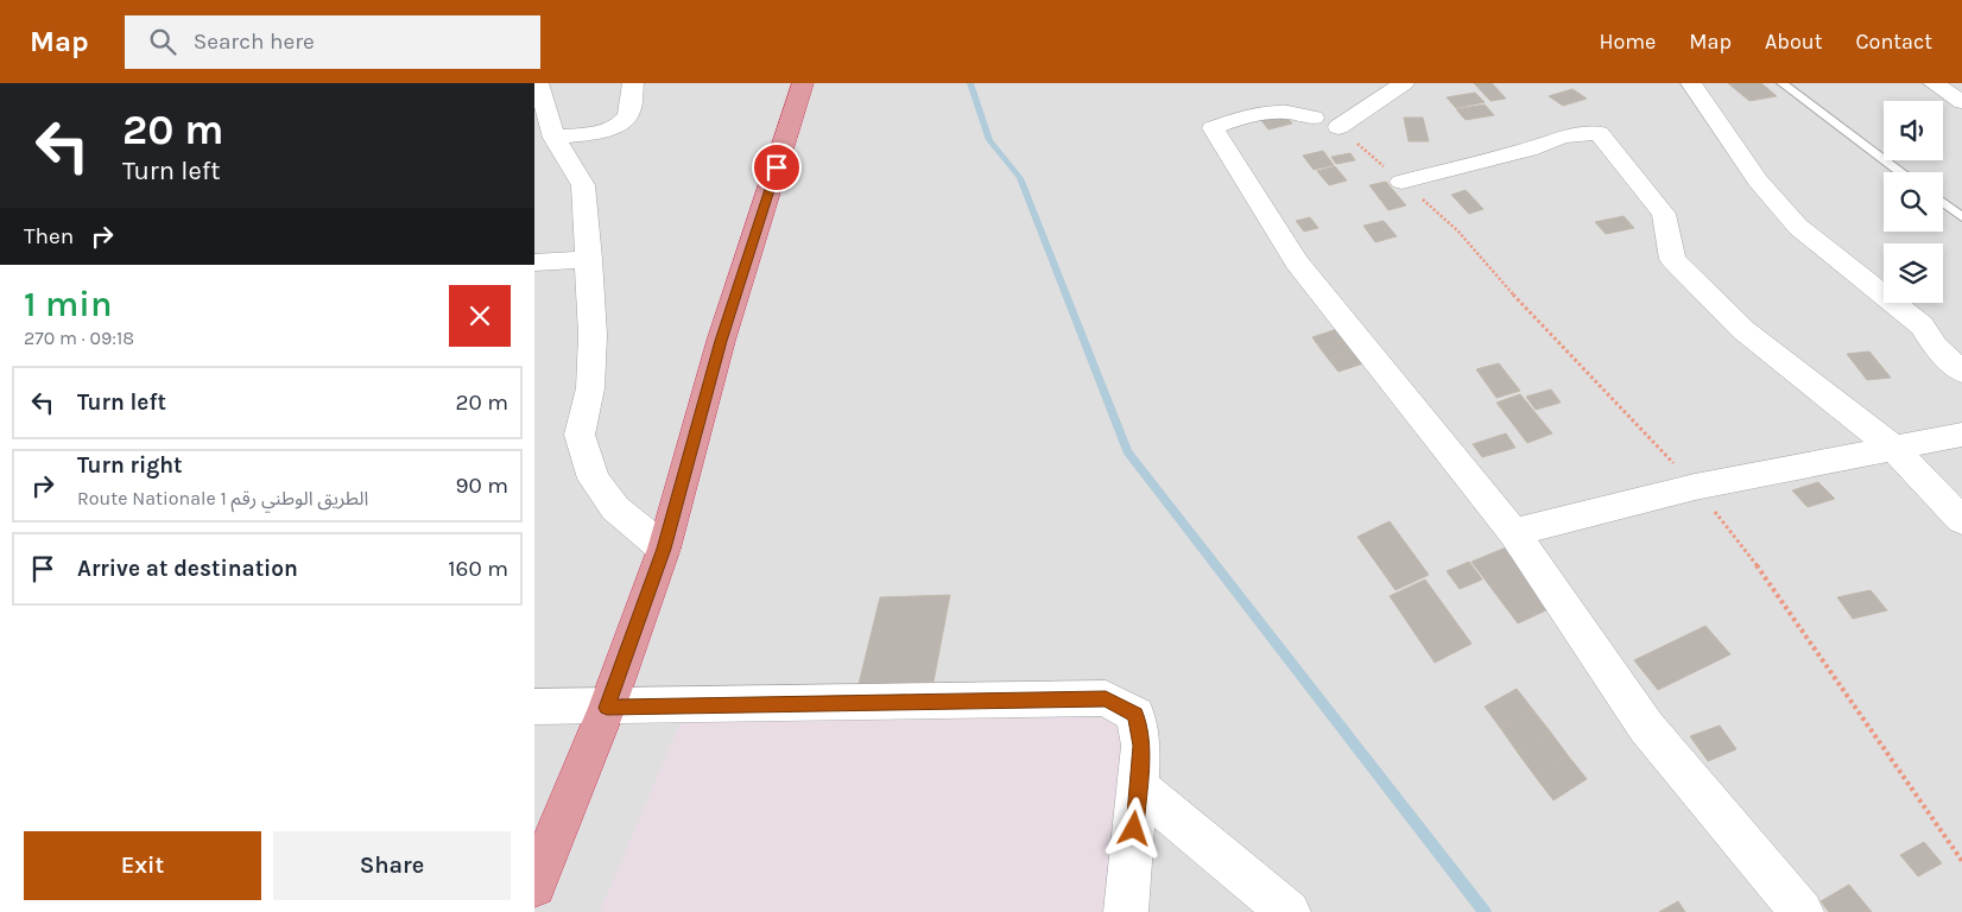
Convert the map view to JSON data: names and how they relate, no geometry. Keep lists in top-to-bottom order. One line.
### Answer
{"page":{"header":"Map","search":"Search here","nav":["Home","Map","About","Contact"],"turn":["20 m","Turn left"],"then":"Then","heading":["1 min","270 m · 09:18"],"list":[{"name":"Turn left","value":"20 m"},{"name":"Turn right","note":"Route Nationale الطريق الوطني رقم 1","value":"90 m"},{"name":"Arrive at destination","value":"160 m"}],"buttons":["Exit","Share"]}}
